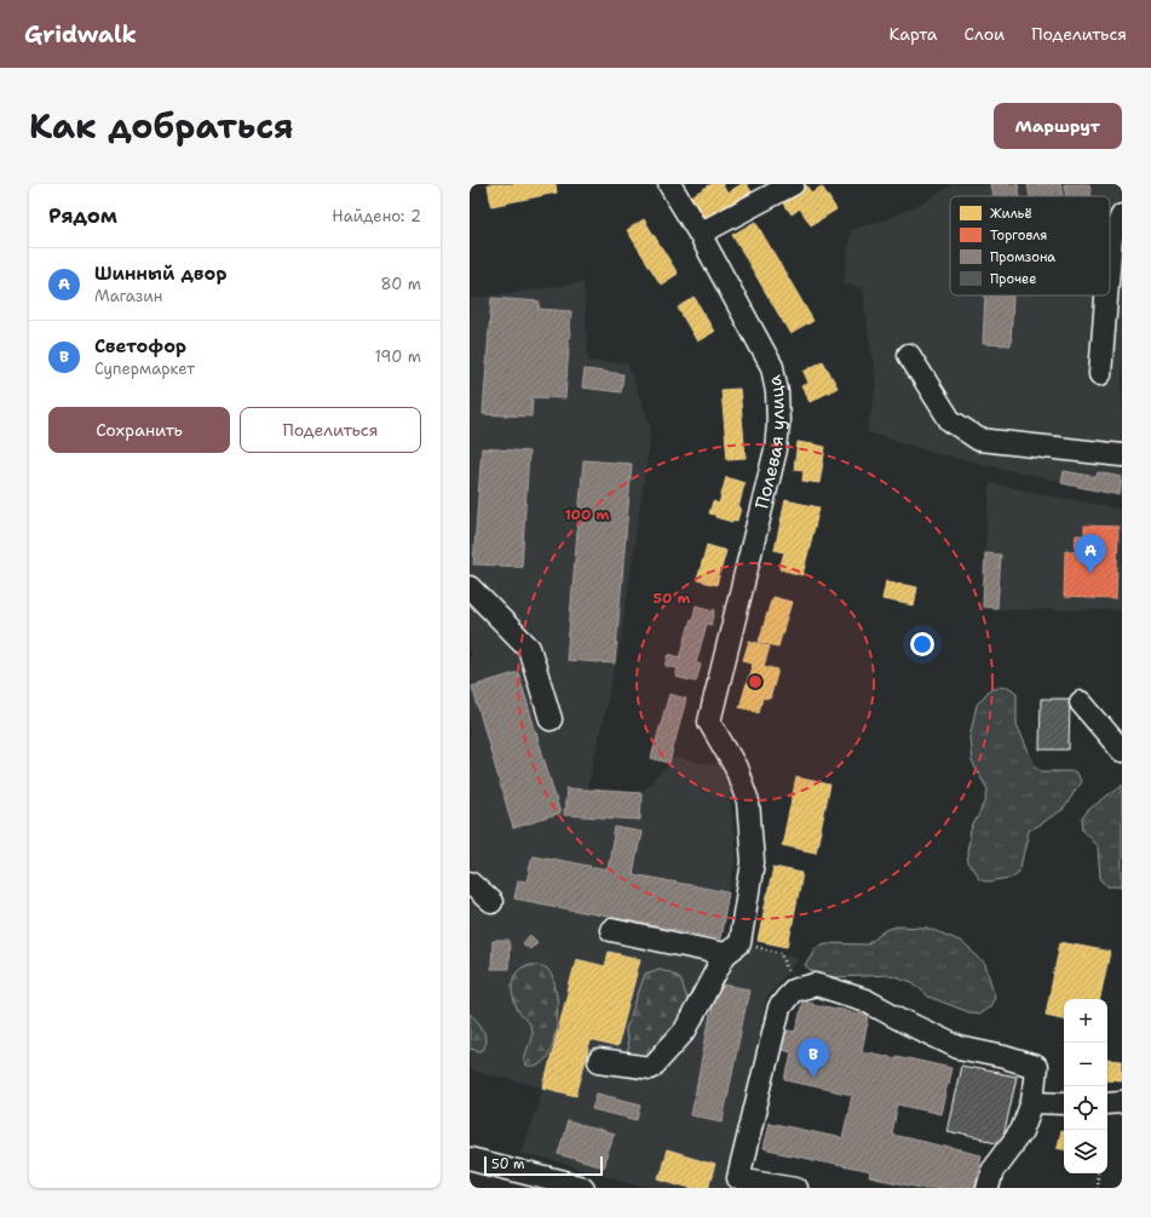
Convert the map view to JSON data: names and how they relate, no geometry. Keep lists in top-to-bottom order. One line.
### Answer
{"streets":{"street":["Полевая улица"]},"legend":["Жильё","Торговля","Промзона","Прочее"],"scale_bar":"50 m","page":{"header":"Gridwalk","nav":["Карта","Слои","Поделиться"],"title":"Как добраться","buttons":["Маршрут",["Сохранить","Поделиться"]],"heading":["Рядом","Найдено: 2"],"list":[{"mark":"A","name":"Шинный двор","note":"Магазин","value":"80 m"},{"mark":"B","name":"Светофор","note":"Супермаркет","value":"190 m"}],"pins":["A","B"],"map_buttons":["+","−"],"scale":"50 m"},"rings":["100 m","50 m"]}
